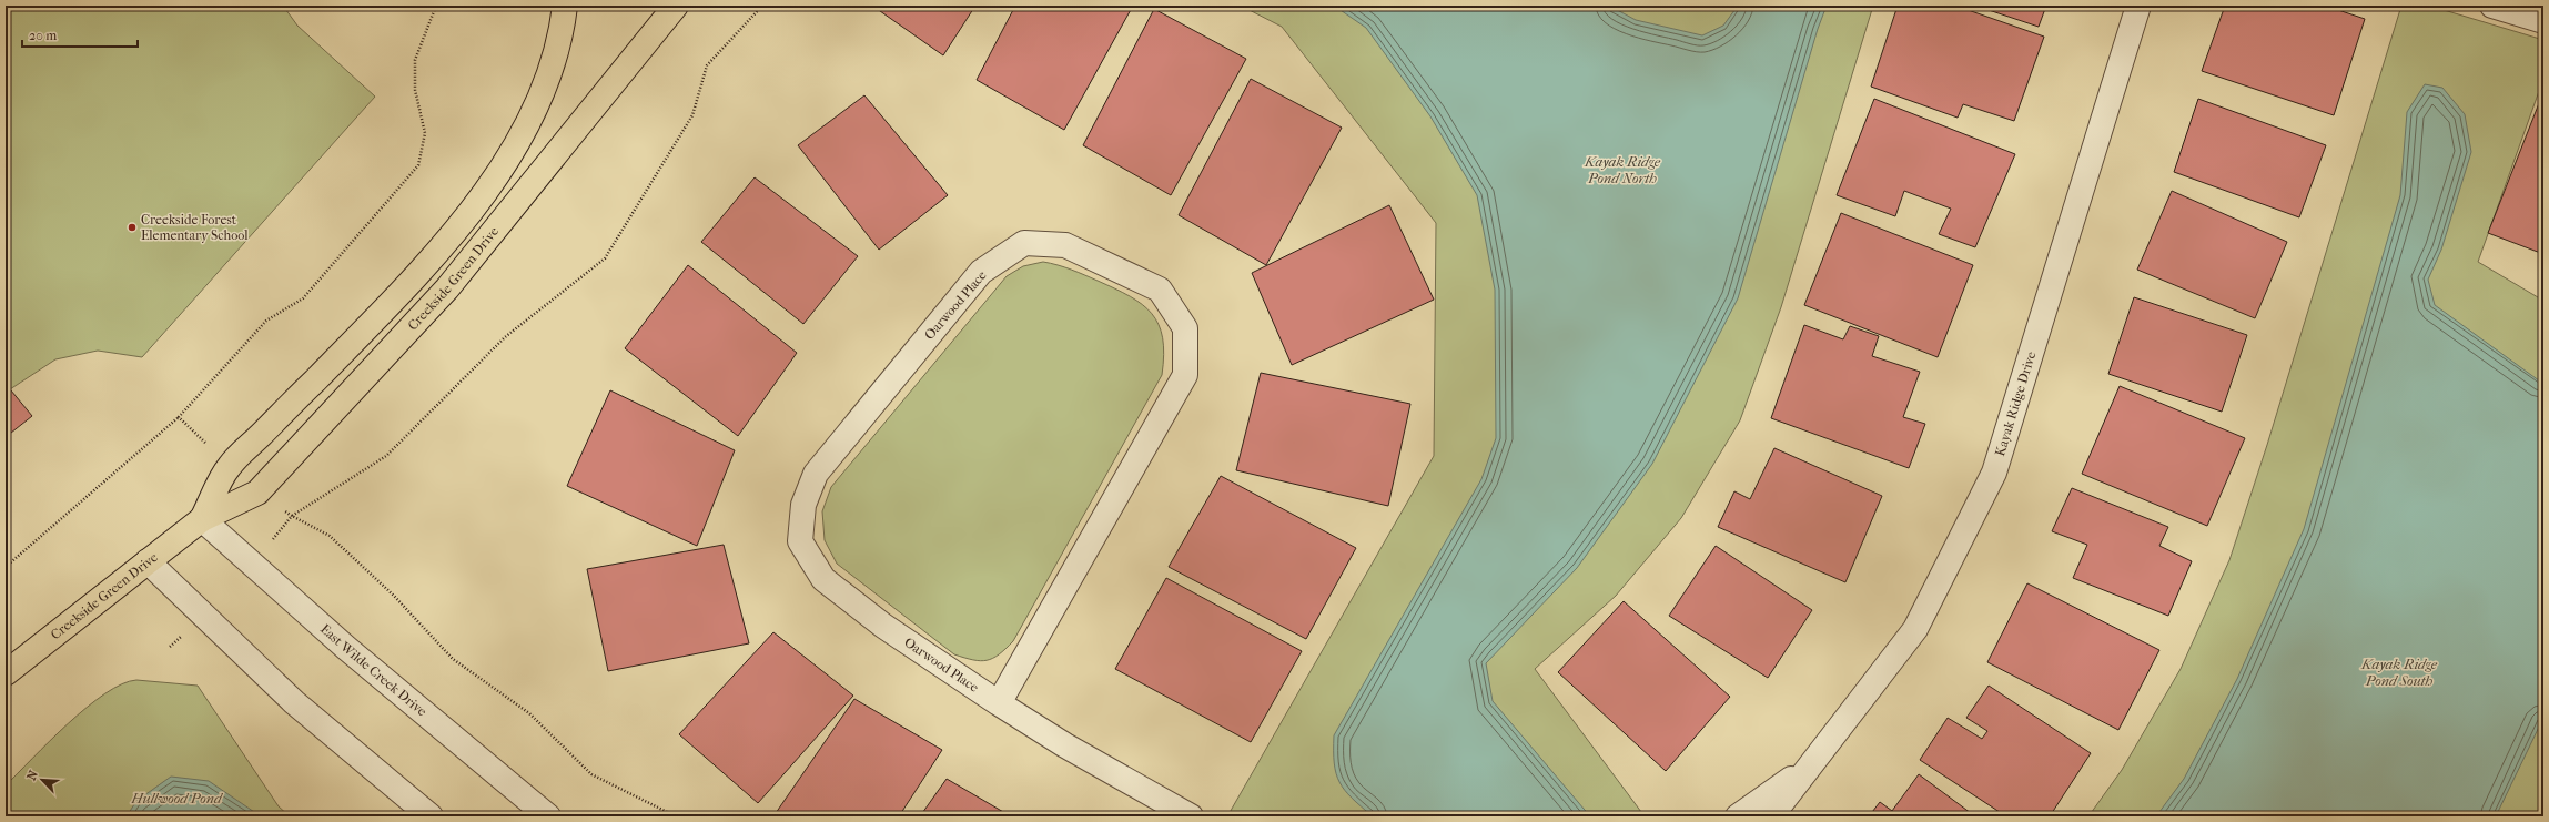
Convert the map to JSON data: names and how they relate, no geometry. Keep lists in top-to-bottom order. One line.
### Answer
{"streets":{"main road":["Creekside Green Drive"],"street":["Oarwood Place","Kayak Ridge Drive","East Wilde Creek Drive"]},"crossings":[["Creekside Green Drive","East Wilde Creek Drive"]],"water":["Kayak Ridge Pond North","Kayak Ridge Pond South","Hullwood Pond"],"places":["Creekside Forest Elementary School"],"scale_bar":"20 m","north":"top left"}
